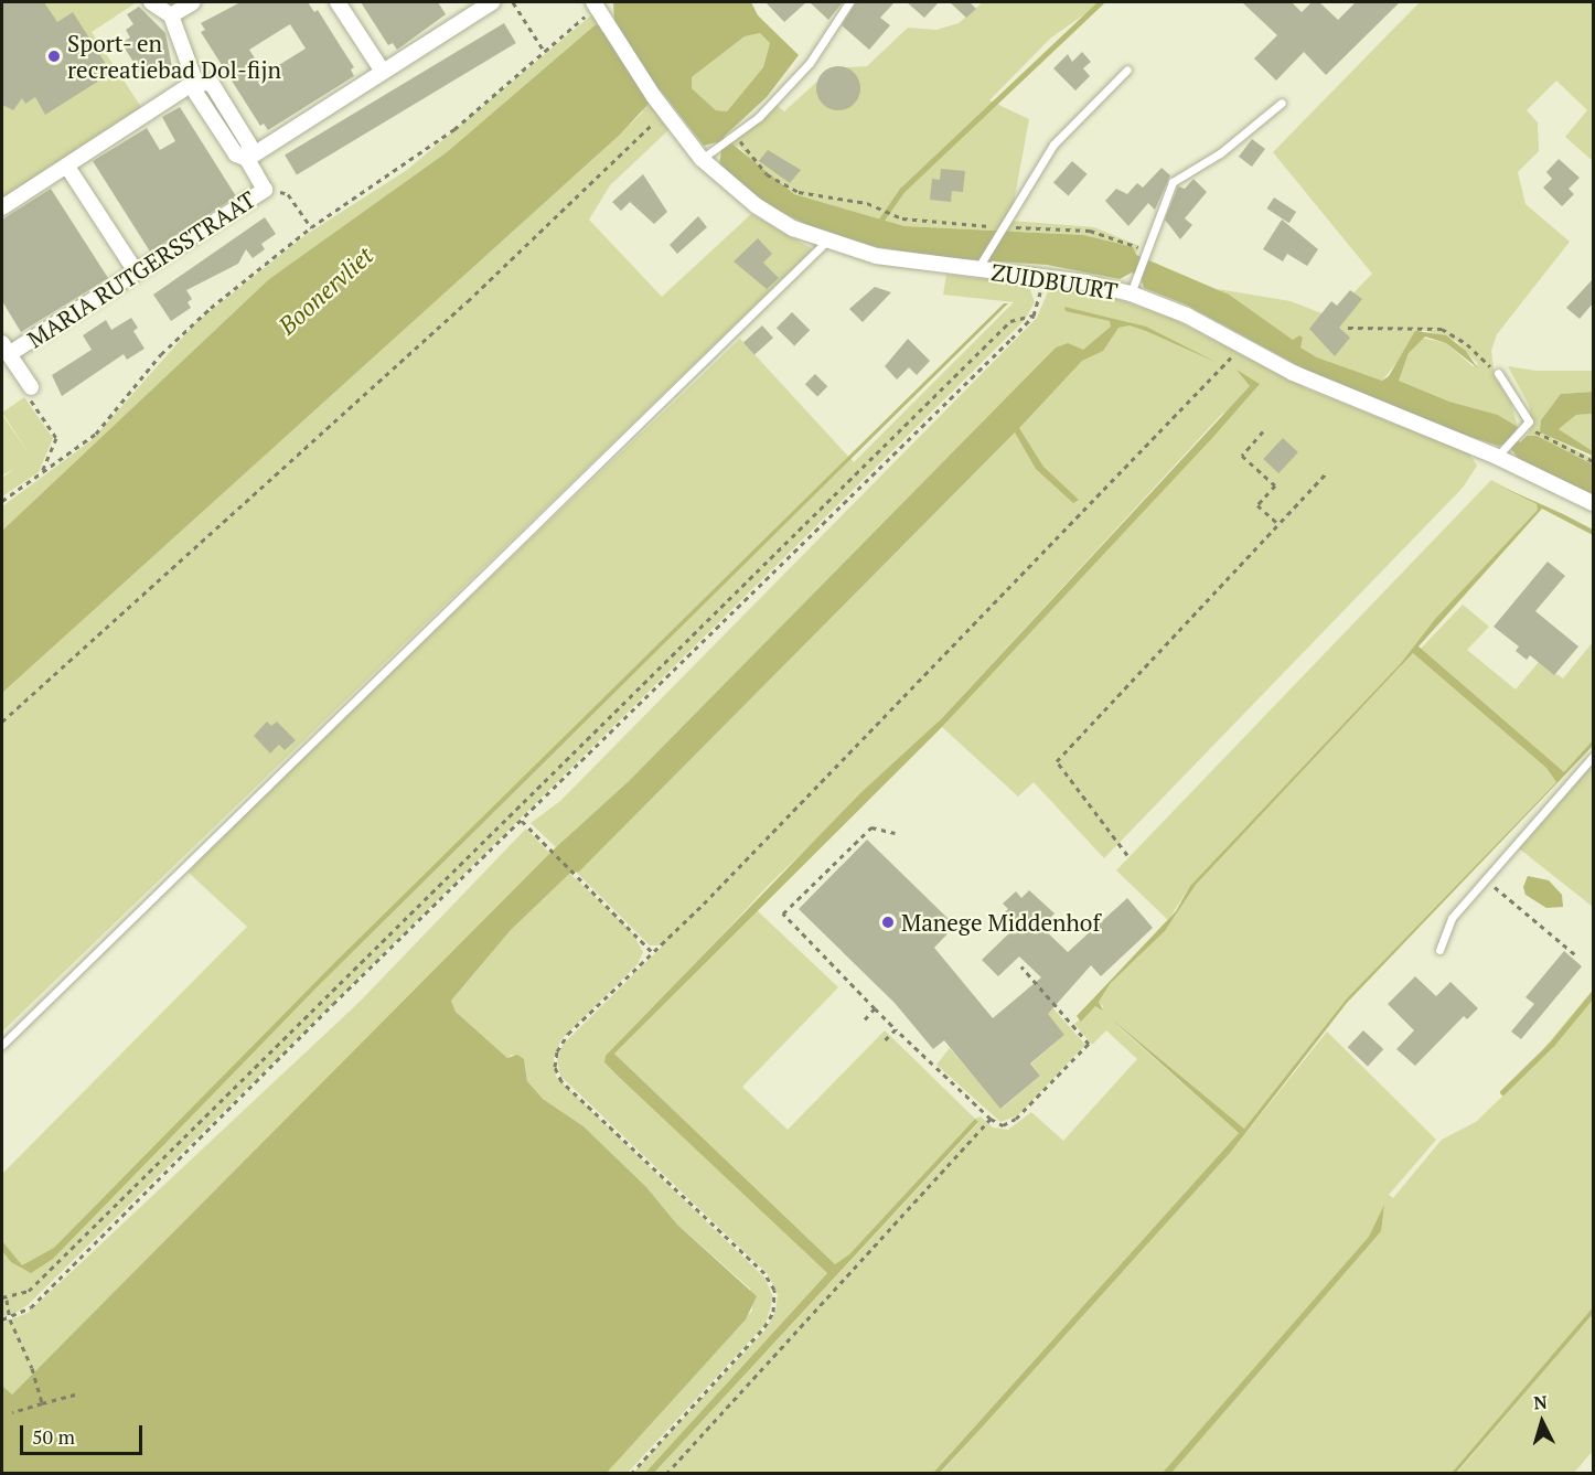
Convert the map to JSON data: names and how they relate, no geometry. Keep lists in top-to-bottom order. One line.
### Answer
{"streets":{"street":["MARIA RUTGERSSTRAAT","ZUIDBUURT"]},"water":["Boonervliet"],"places":["Sport- en recreatiebad Dol-fijn","Manege Middenhof"],"scale_bar":"50 m","north":"top"}
